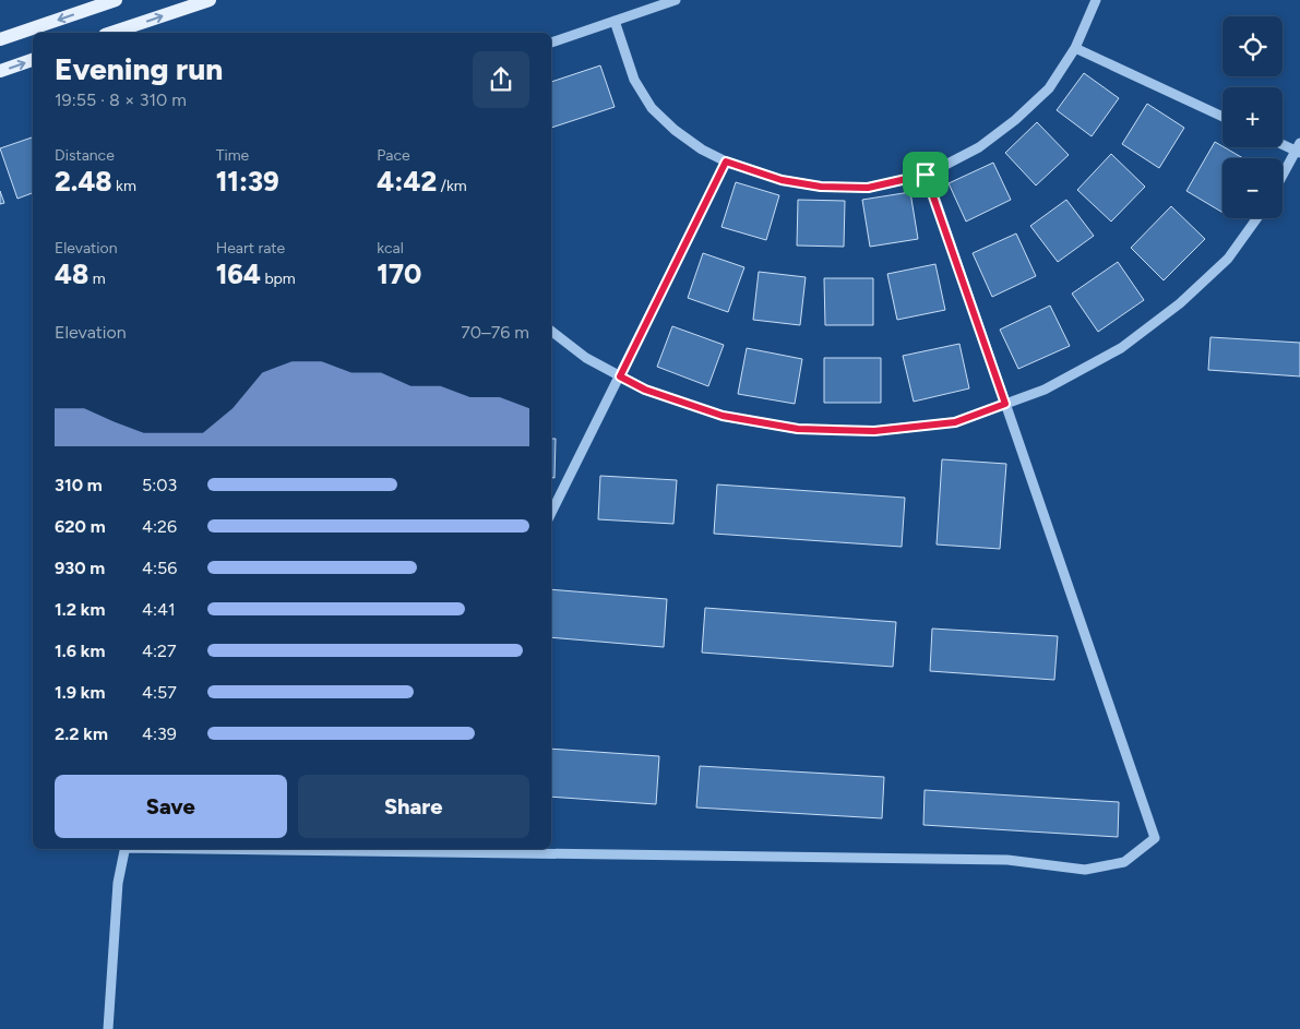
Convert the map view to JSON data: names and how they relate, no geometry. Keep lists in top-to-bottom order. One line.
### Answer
{"page":{"map_buttons":["+","−"],"heading":["Evening run","19:55 · 8 × 310 m"],"stats":[["Distance","2.48 km"],["Time","11:39"],["Pace","4:42 /km"],["Elevation","48 m"],["Heart rate","164 bpm"],["kcal","170"]],"chart":["Elevation","70–76 m"],"list":[{"name":"310 m","note":"5:03"},{"name":"620 m","note":"4:26"},{"name":"930 m","note":"4:56"},{"name":"1.2 km","note":"4:41"},{"name":"1.6 km","note":"4:27"},{"name":"1.9 km","note":"4:57"},{"name":"2.2 km","note":"4:39"}],"buttons":["Save","Share"]}}
